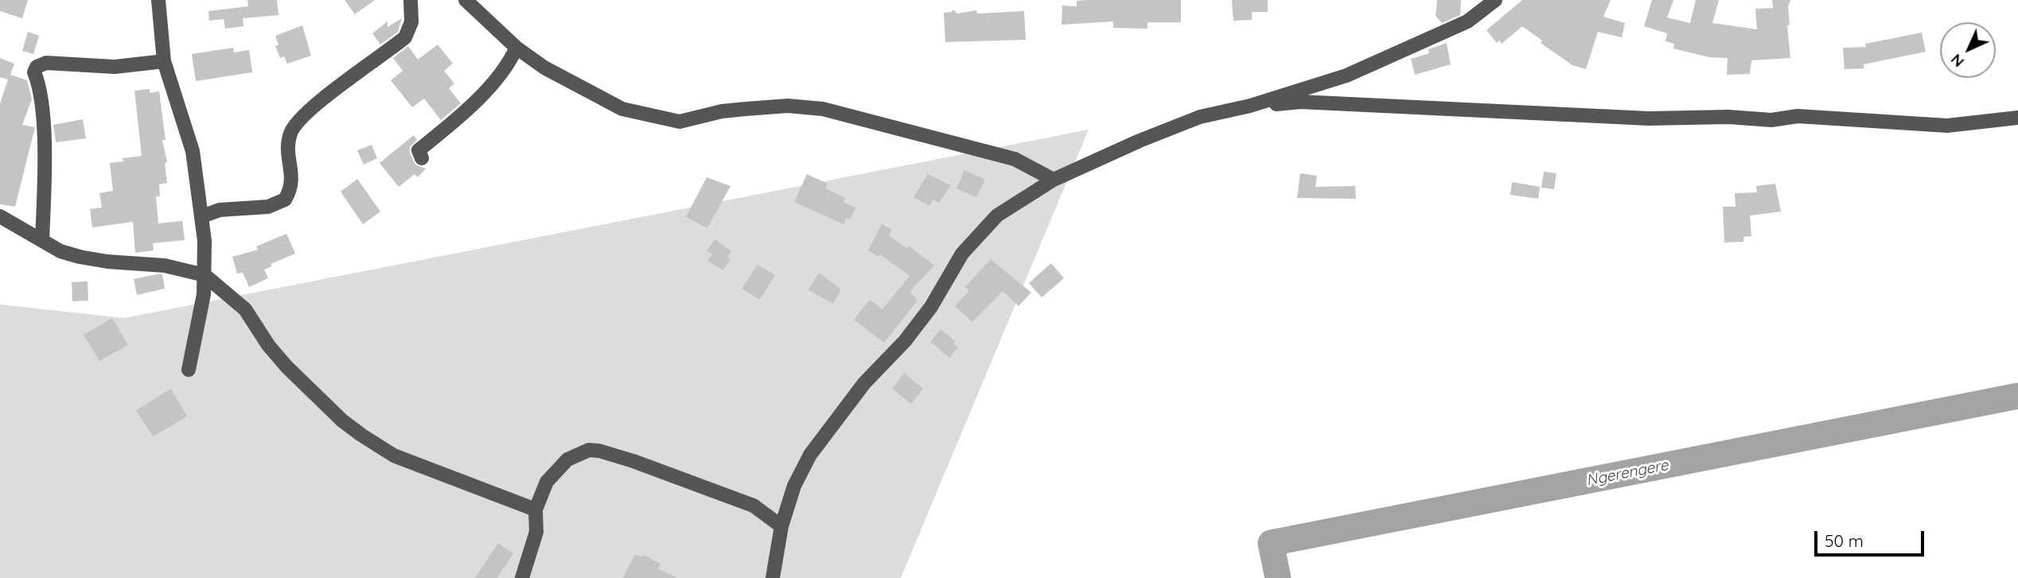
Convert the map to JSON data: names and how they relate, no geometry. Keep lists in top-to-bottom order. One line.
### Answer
{"water":["Ngerengere"],"scale_bar":"50 m","north":"bottom left"}
